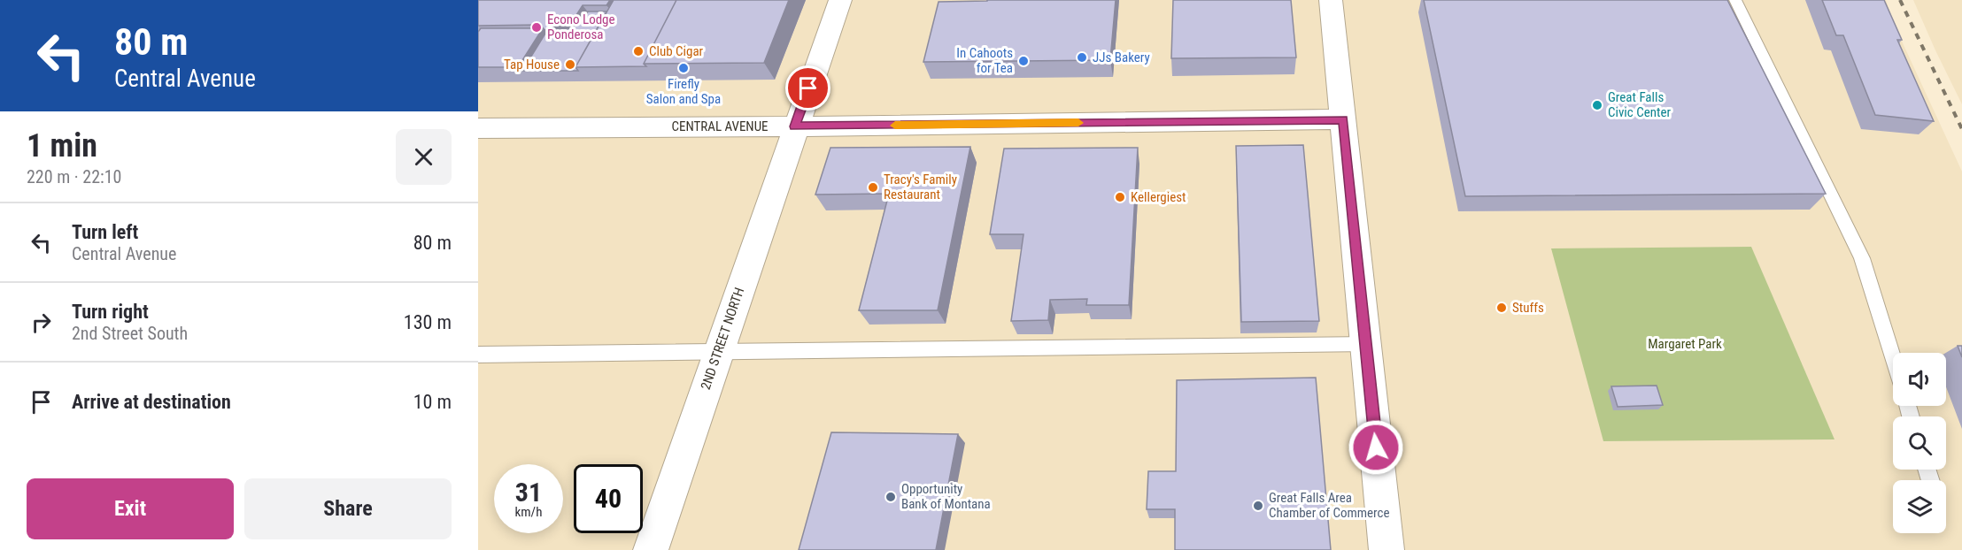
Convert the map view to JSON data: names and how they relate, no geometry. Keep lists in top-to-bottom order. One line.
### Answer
{"streets":{"street":["CENTRAL AVENUE","2ND STREET NORTH"]},"crossings":[["CENTRAL AVENUE","2ND STREET NORTH"]],"parks":["Margaret Park"],"places":["Econo Lodge Ponderosa","Club Cigar","JJs Bakery","In Cahoots for Tea","Tap House","Firefly Salon and Spa","Great Falls Civic Center","Tracy's Family Restaurant","Kellergiest","Stuffs","Opportunity Bank of Montana","Great Falls Area Chamber of Commerce"],"page":{"turn":["80 m","Central Avenue"],"heading":["1 min","220 m · 22:10"],"list":[{"name":"Turn left","note":"Central Avenue","value":"80 m"},{"name":"Turn right","note":"2nd Street South","value":"130 m"},{"name":"Arrive at destination","value":"10 m"}],"speed":"31 km/h","limit":"40","buttons":["Exit","Share"]}}
